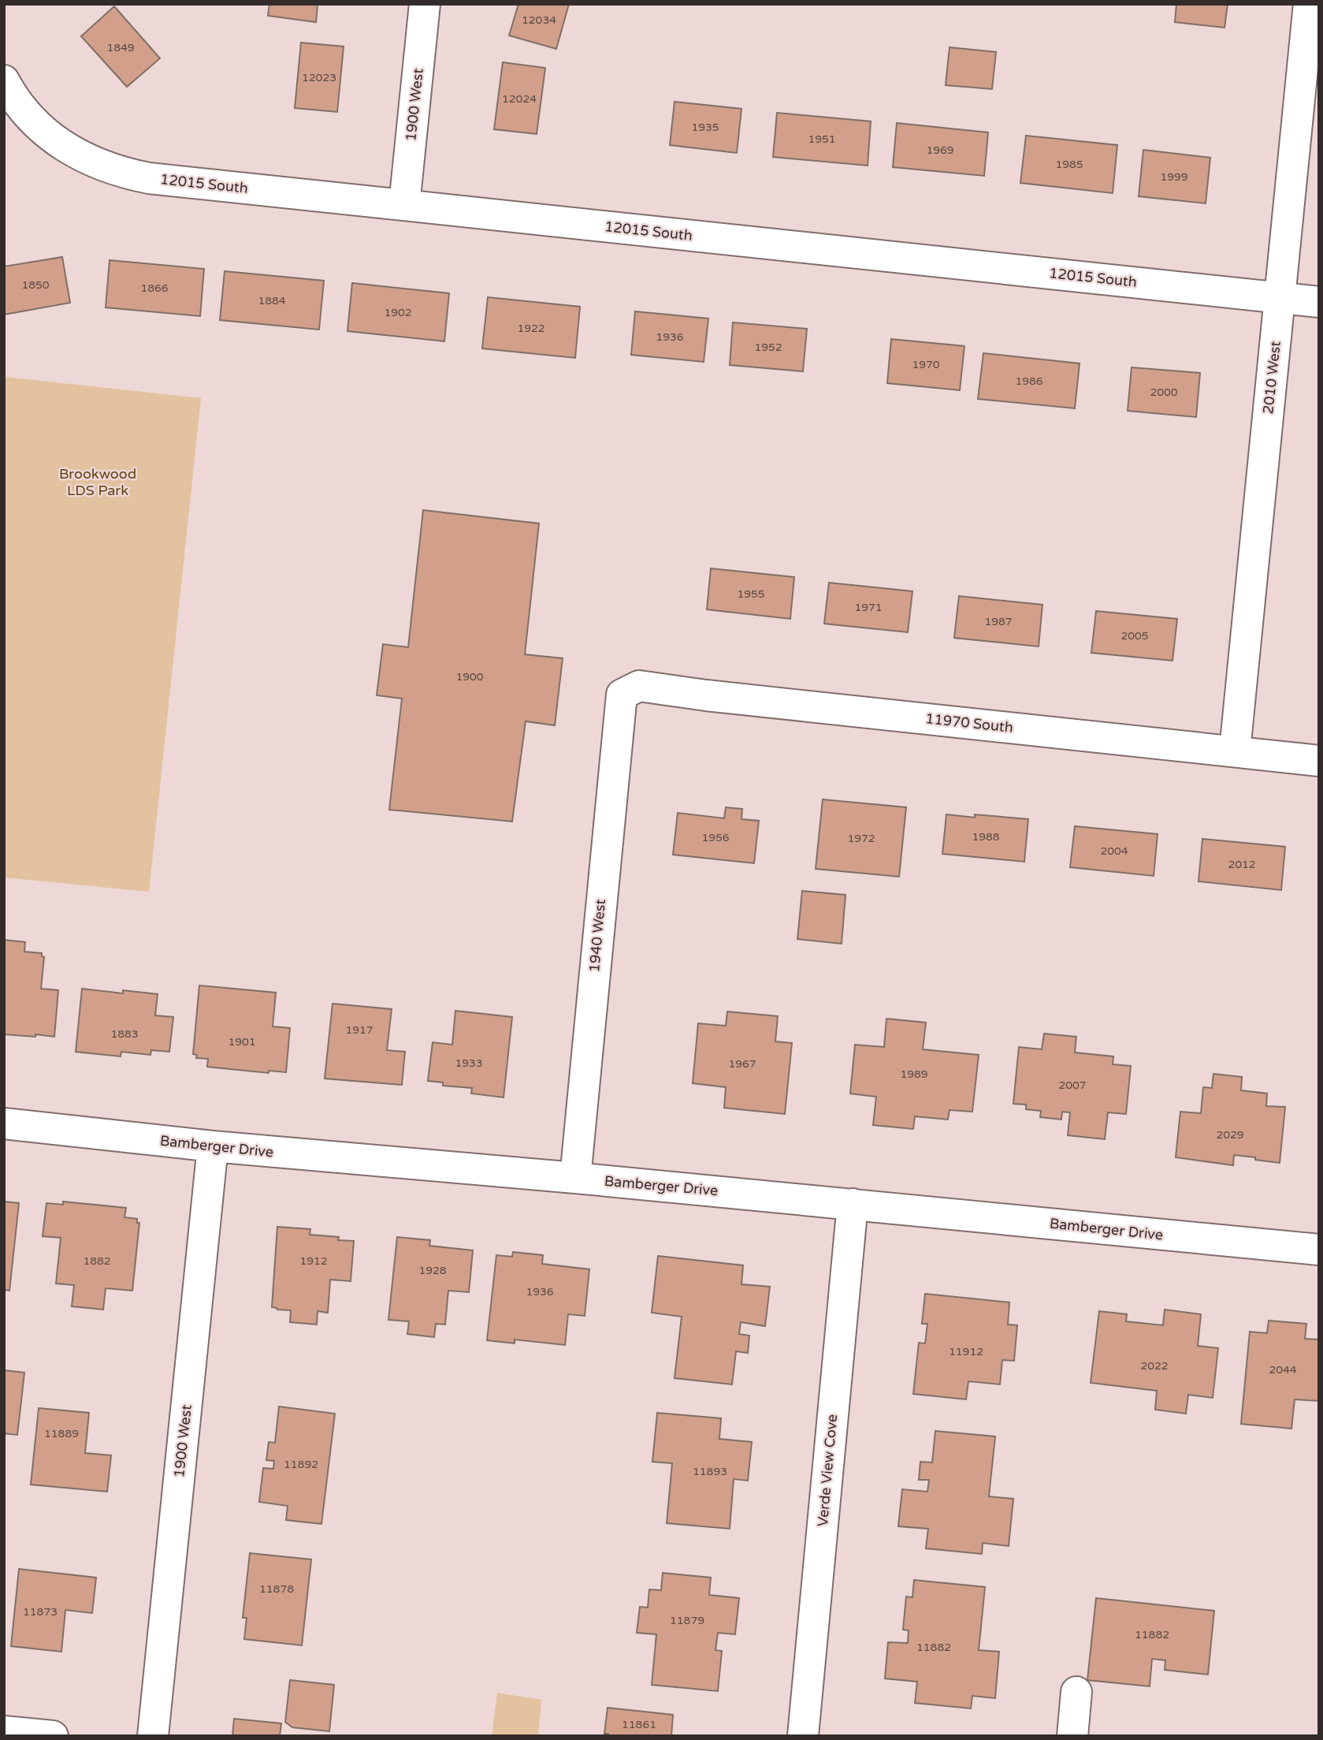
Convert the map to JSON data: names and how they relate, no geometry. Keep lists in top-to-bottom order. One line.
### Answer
{"streets":{"street":["1900 West","12015 South","2010 West","11970 South","1940 West","Bamberger Drive","Verde View Cove"]},"crossings":[["1900 West","12015 South"],["1900 West","Bamberger Drive"],["12015 South","2010 West"],["2010 West","11970 South"],["11970 South","1940 West"],["1940 West","Bamberger Drive"],["Bamberger Drive","Verde View Cove"]],"parks":["Brookwood LDS Park"],"house_numbers":["12034","1849","12023","12024","1935","1951","1969","1985","1999","1850","1866","1884","1902","1922","1936","1952","1970","1986","2000","1955","1971","1987","2005","1900","1988","1956","1972","2004","2012","1917","1883","1901","1933","1967","1989","2007","2029","1882","1912","1928","1936","11912","2022","2044","11889","11892","11893","11878","11873","11879","11882","11882","11861"]}
